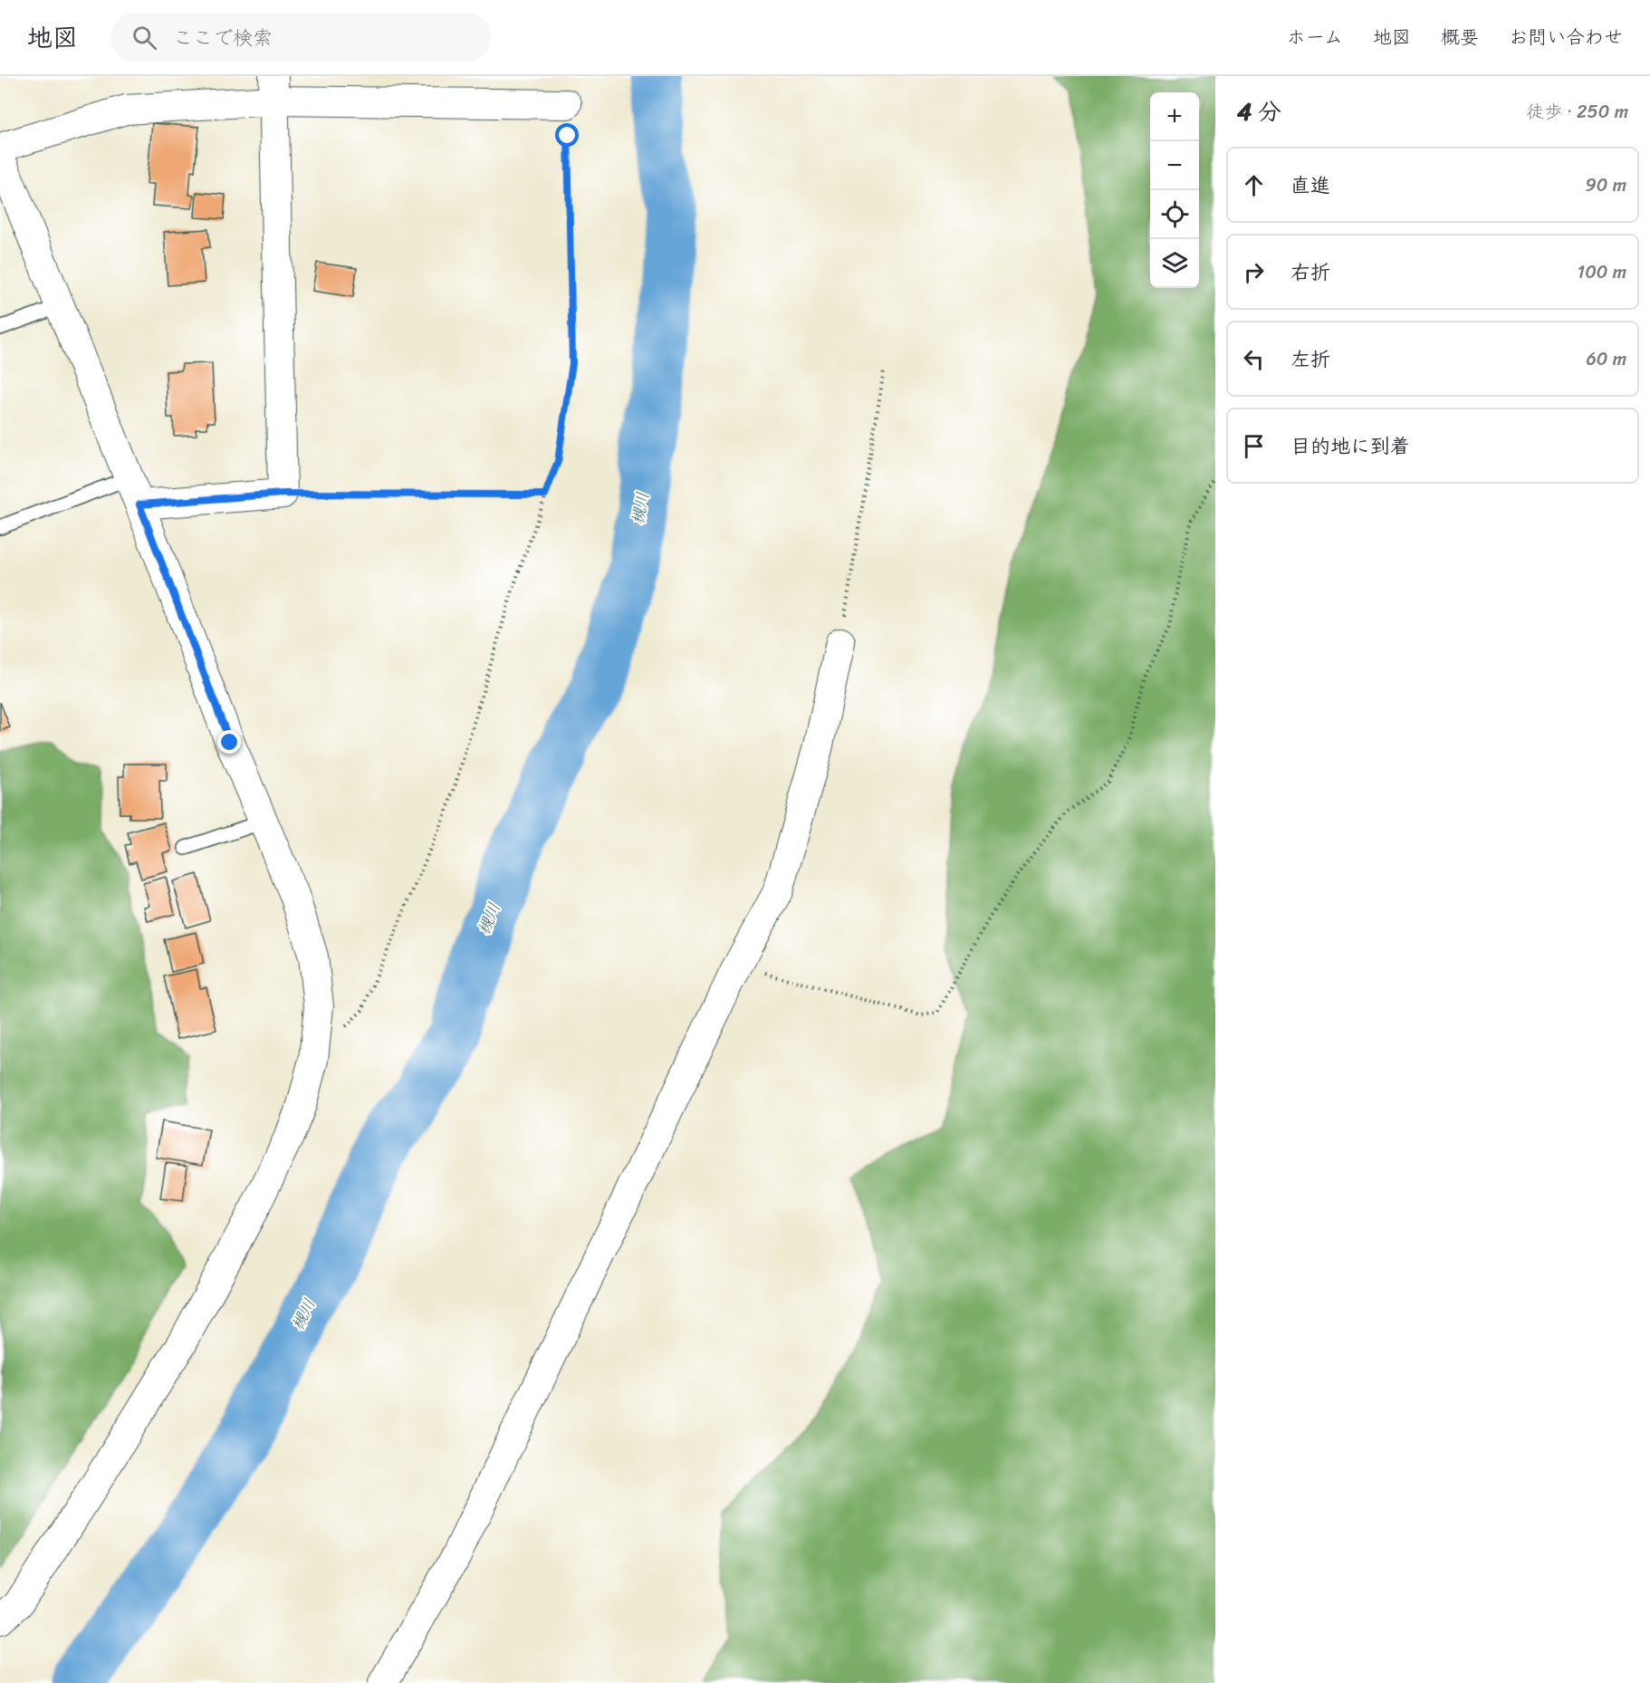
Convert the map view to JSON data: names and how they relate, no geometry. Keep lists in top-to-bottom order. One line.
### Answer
{"water":["槻川"],"page":{"header":"地図","search":"ここで検索","nav":["ホーム","地図","概要","お問い合わせ"],"heading":["4 分","徒歩 · 250 m"],"map_buttons":["+","−"],"list":[["直進","90 m"],["右折","100 m"],["左折","60 m"],"目的地に到着"]}}
